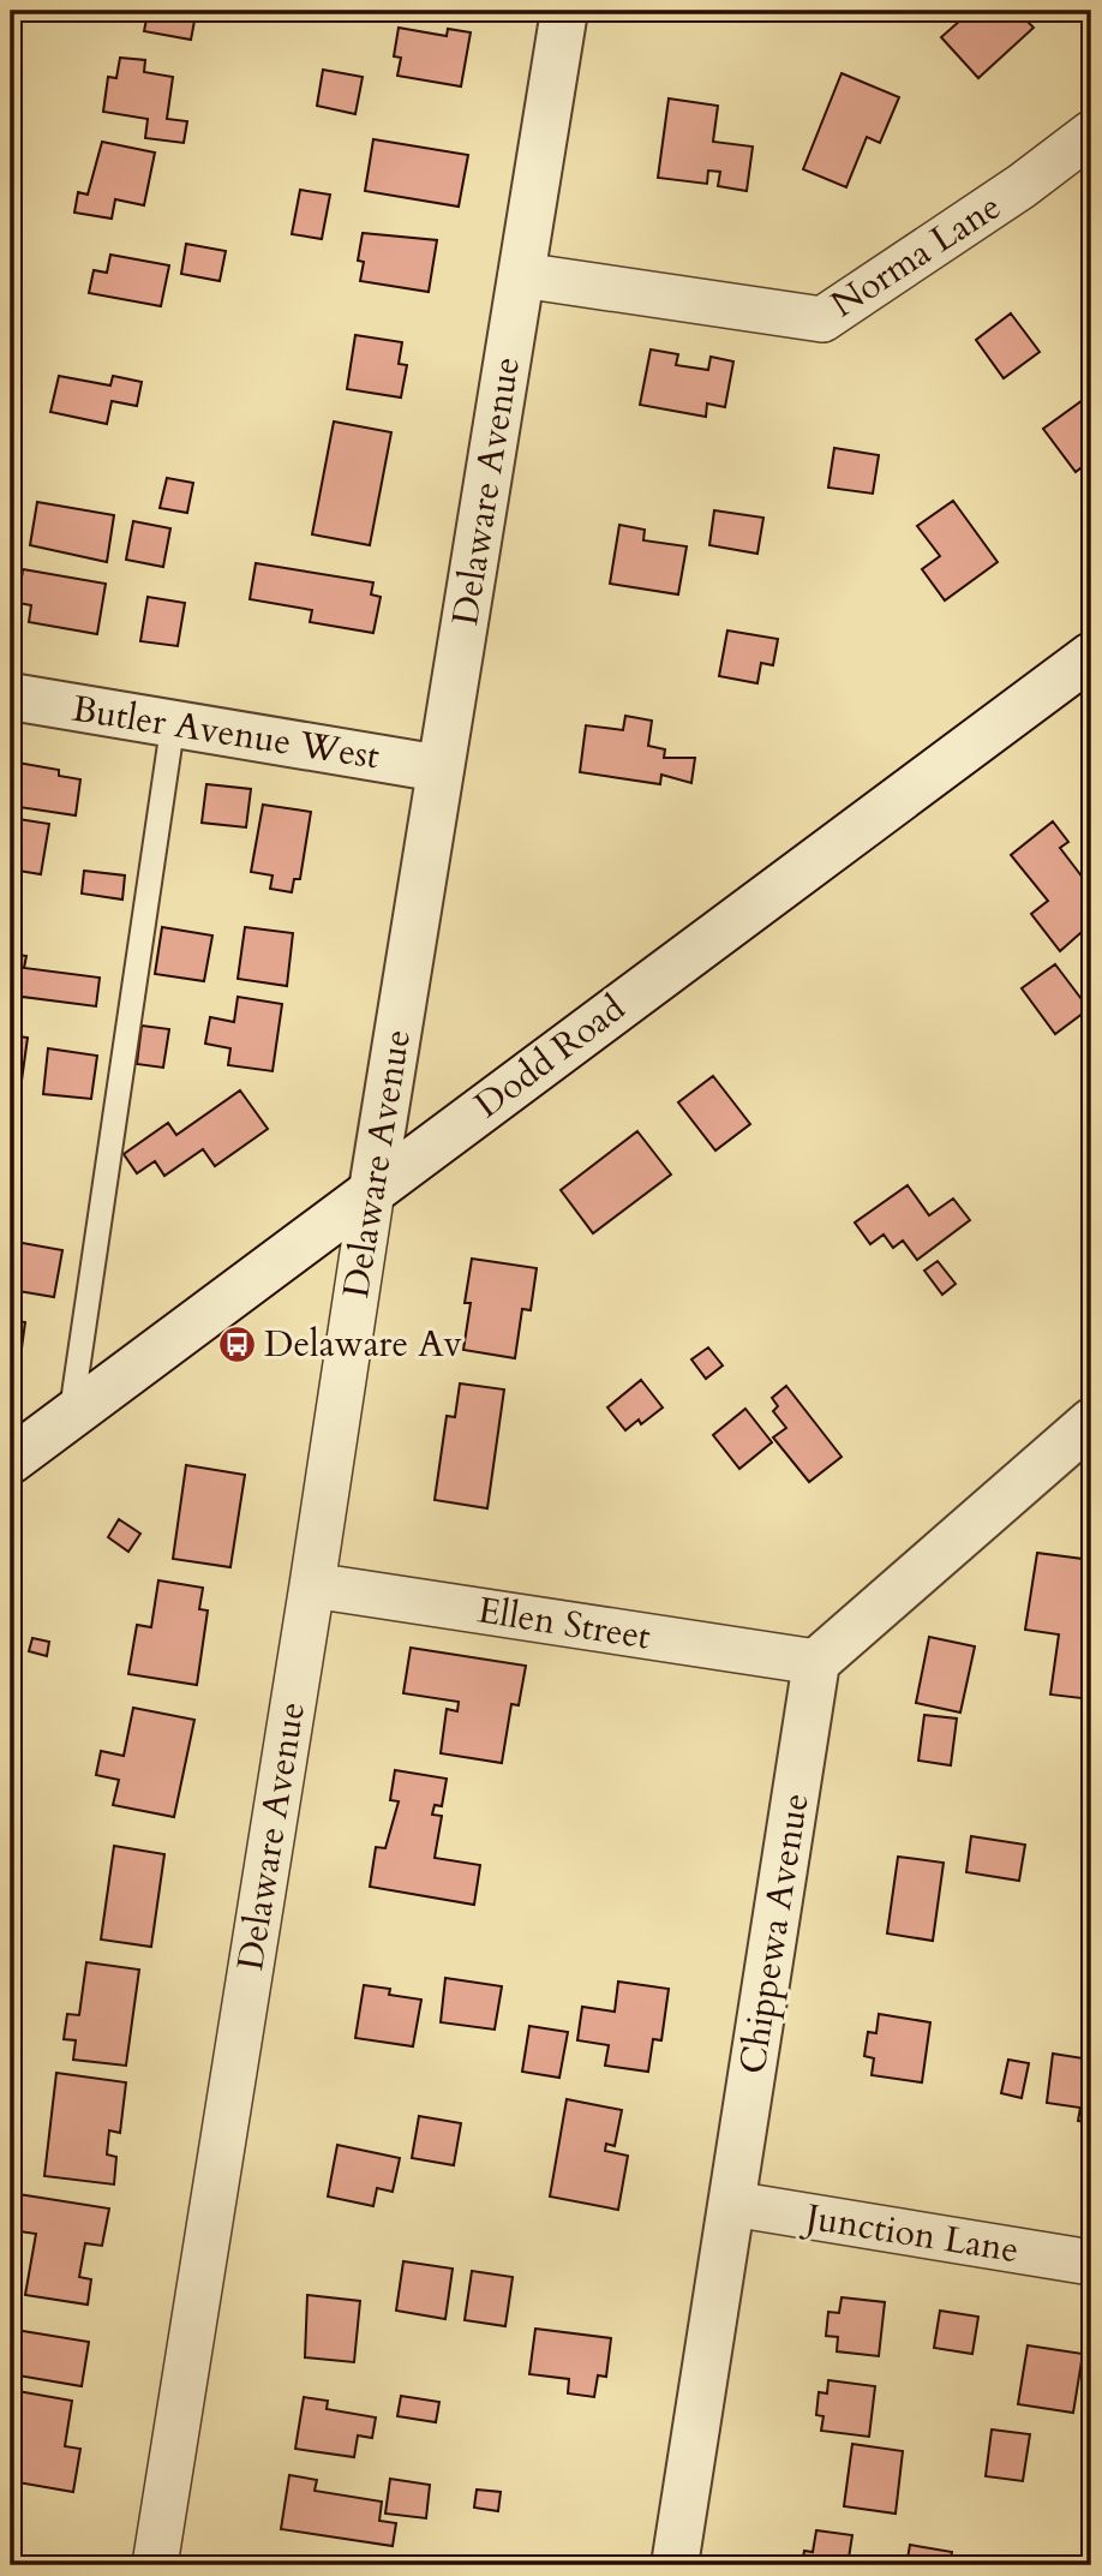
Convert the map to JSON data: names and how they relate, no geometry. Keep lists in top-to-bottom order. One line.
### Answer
{"streets":{"street":["Norma Lane","Delaware Avenue","Butler Avenue West","Dodd Road","Ellen Street","Chippewa Avenue","Junction Lane"]},"crossings":[["Norma Lane","Delaware Avenue"],["Delaware Avenue","Butler Avenue West"],["Delaware Avenue","Dodd Road"],["Delaware Avenue","Ellen Street"],["Ellen Street","Chippewa Avenue"],["Chippewa Avenue","Junction Lane"]],"places":{"bus stop":["Delaware Av"]}}
